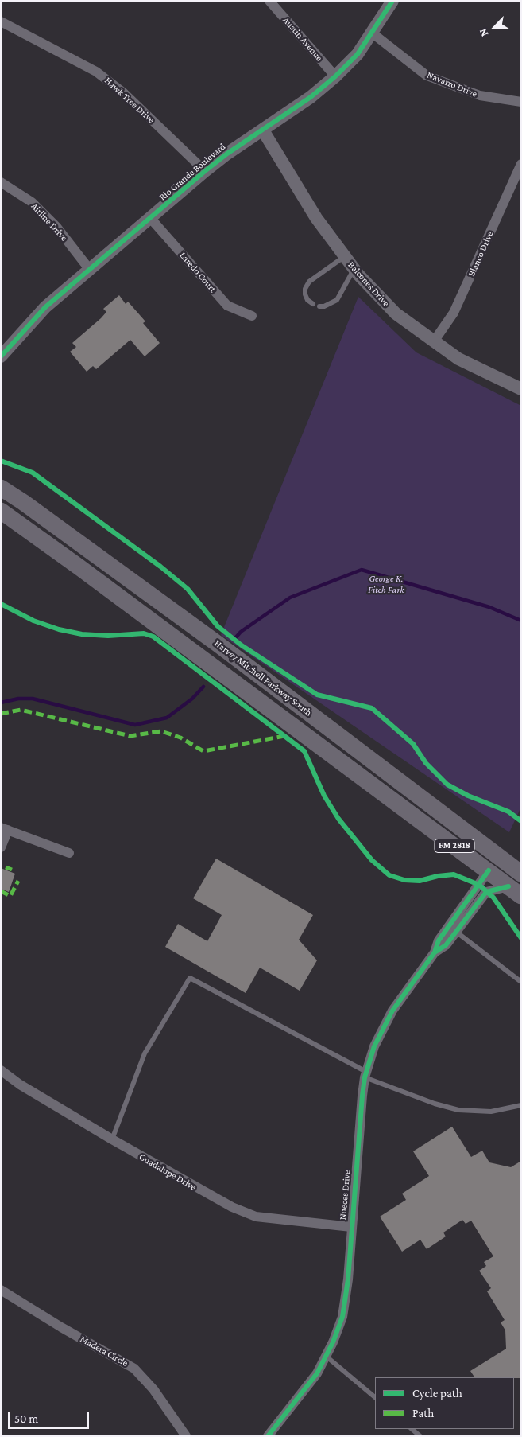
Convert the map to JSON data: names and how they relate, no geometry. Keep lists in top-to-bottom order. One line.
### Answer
{"streets":{"highway":["Harvey Mitchell Parkway South","FM 2818"],"street":["Austin Avenue","Navarro Drive","Hawk Tree Drive","Rio Grande Boulevard","Airline Drive","Blanco Drive","Laredo Court","Balcones Drive","Guadalupe Drive","Nueces Drive","Madera Circle"]},"crossings":[["Austin Avenue","Rio Grande Boulevard"],["Navarro Drive","Rio Grande Boulevard"],["Hawk Tree Drive","Rio Grande Boulevard"],["Rio Grande Boulevard","Airline Drive"],["Rio Grande Boulevard","Laredo Court"],["Rio Grande Boulevard","Balcones Drive"],["Blanco Drive","Balcones Drive"],["Harvey Mitchell Parkway South","Nueces Drive"],["Guadalupe Drive","Nueces Drive"]],"parks":["George K. Fitch Park"],"legend":["Cycle path","Path"],"scale_bar":"50 m","north":"bottom left"}
